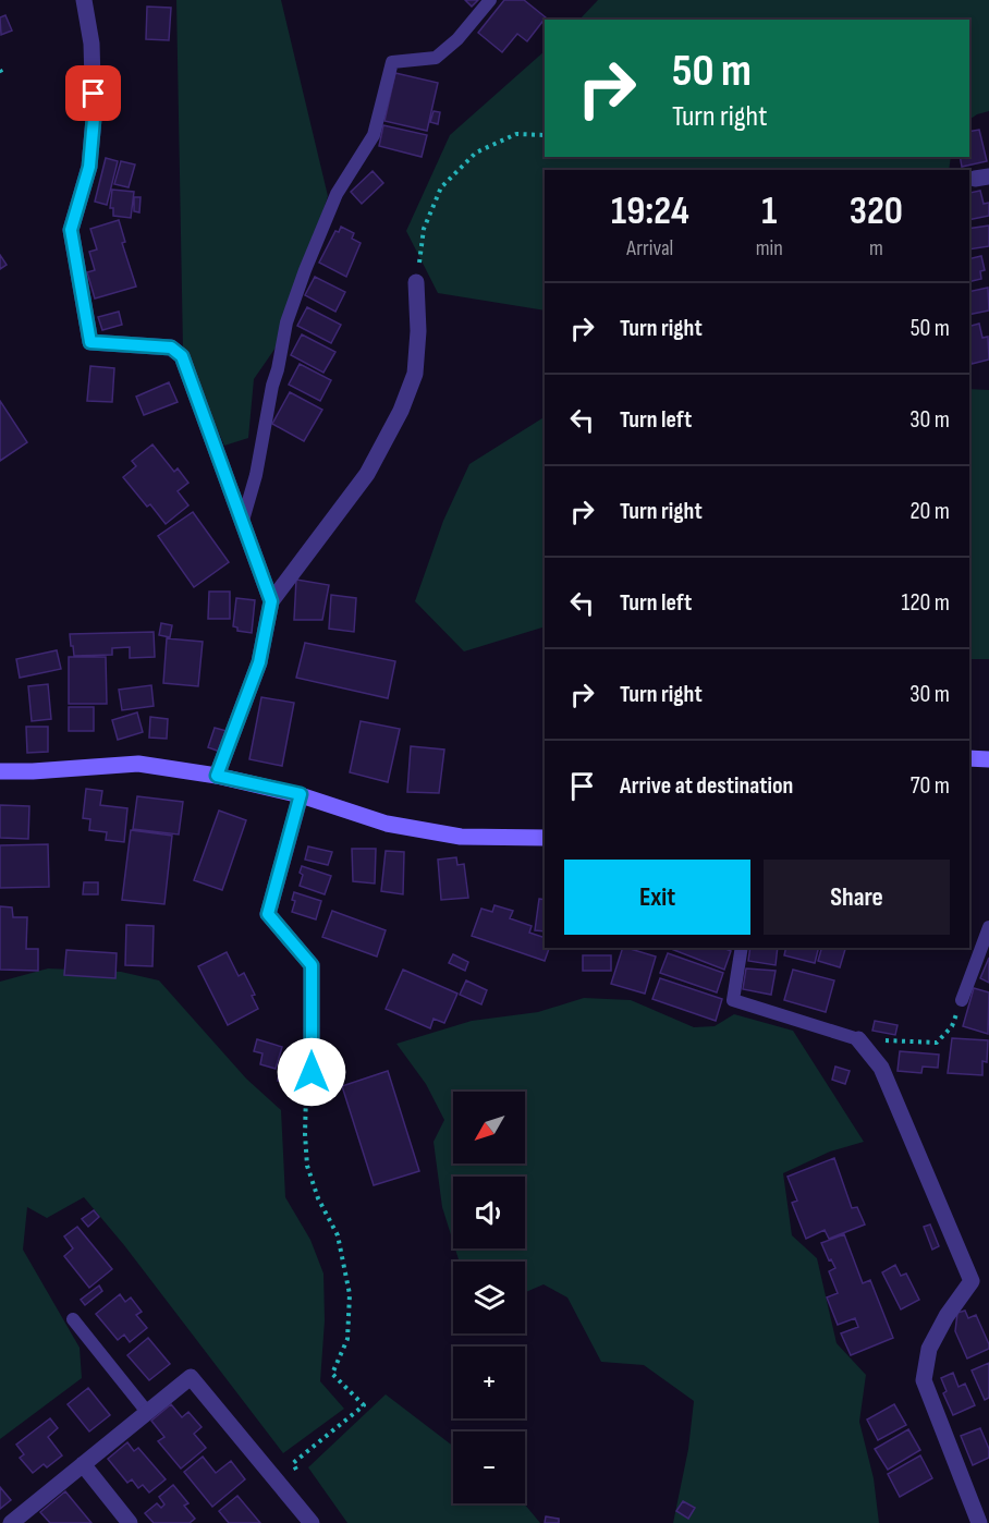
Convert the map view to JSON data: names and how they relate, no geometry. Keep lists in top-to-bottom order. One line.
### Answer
{"north":"bottom left","page":{"turn":["50 m","Turn right"],"eta":["19:24","Arrival","1","min","320","m"],"list":[{"name":"Turn right","value":"50 m"},{"name":"Turn left","value":"30 m"},{"name":"Turn right","value":"20 m"},{"name":"Turn left","value":"120 m"},{"name":"Turn right","value":"30 m"},{"name":"Arrive at destination","value":"70 m"}],"buttons":["Exit","Share"],"map_buttons":["+","−"]}}
